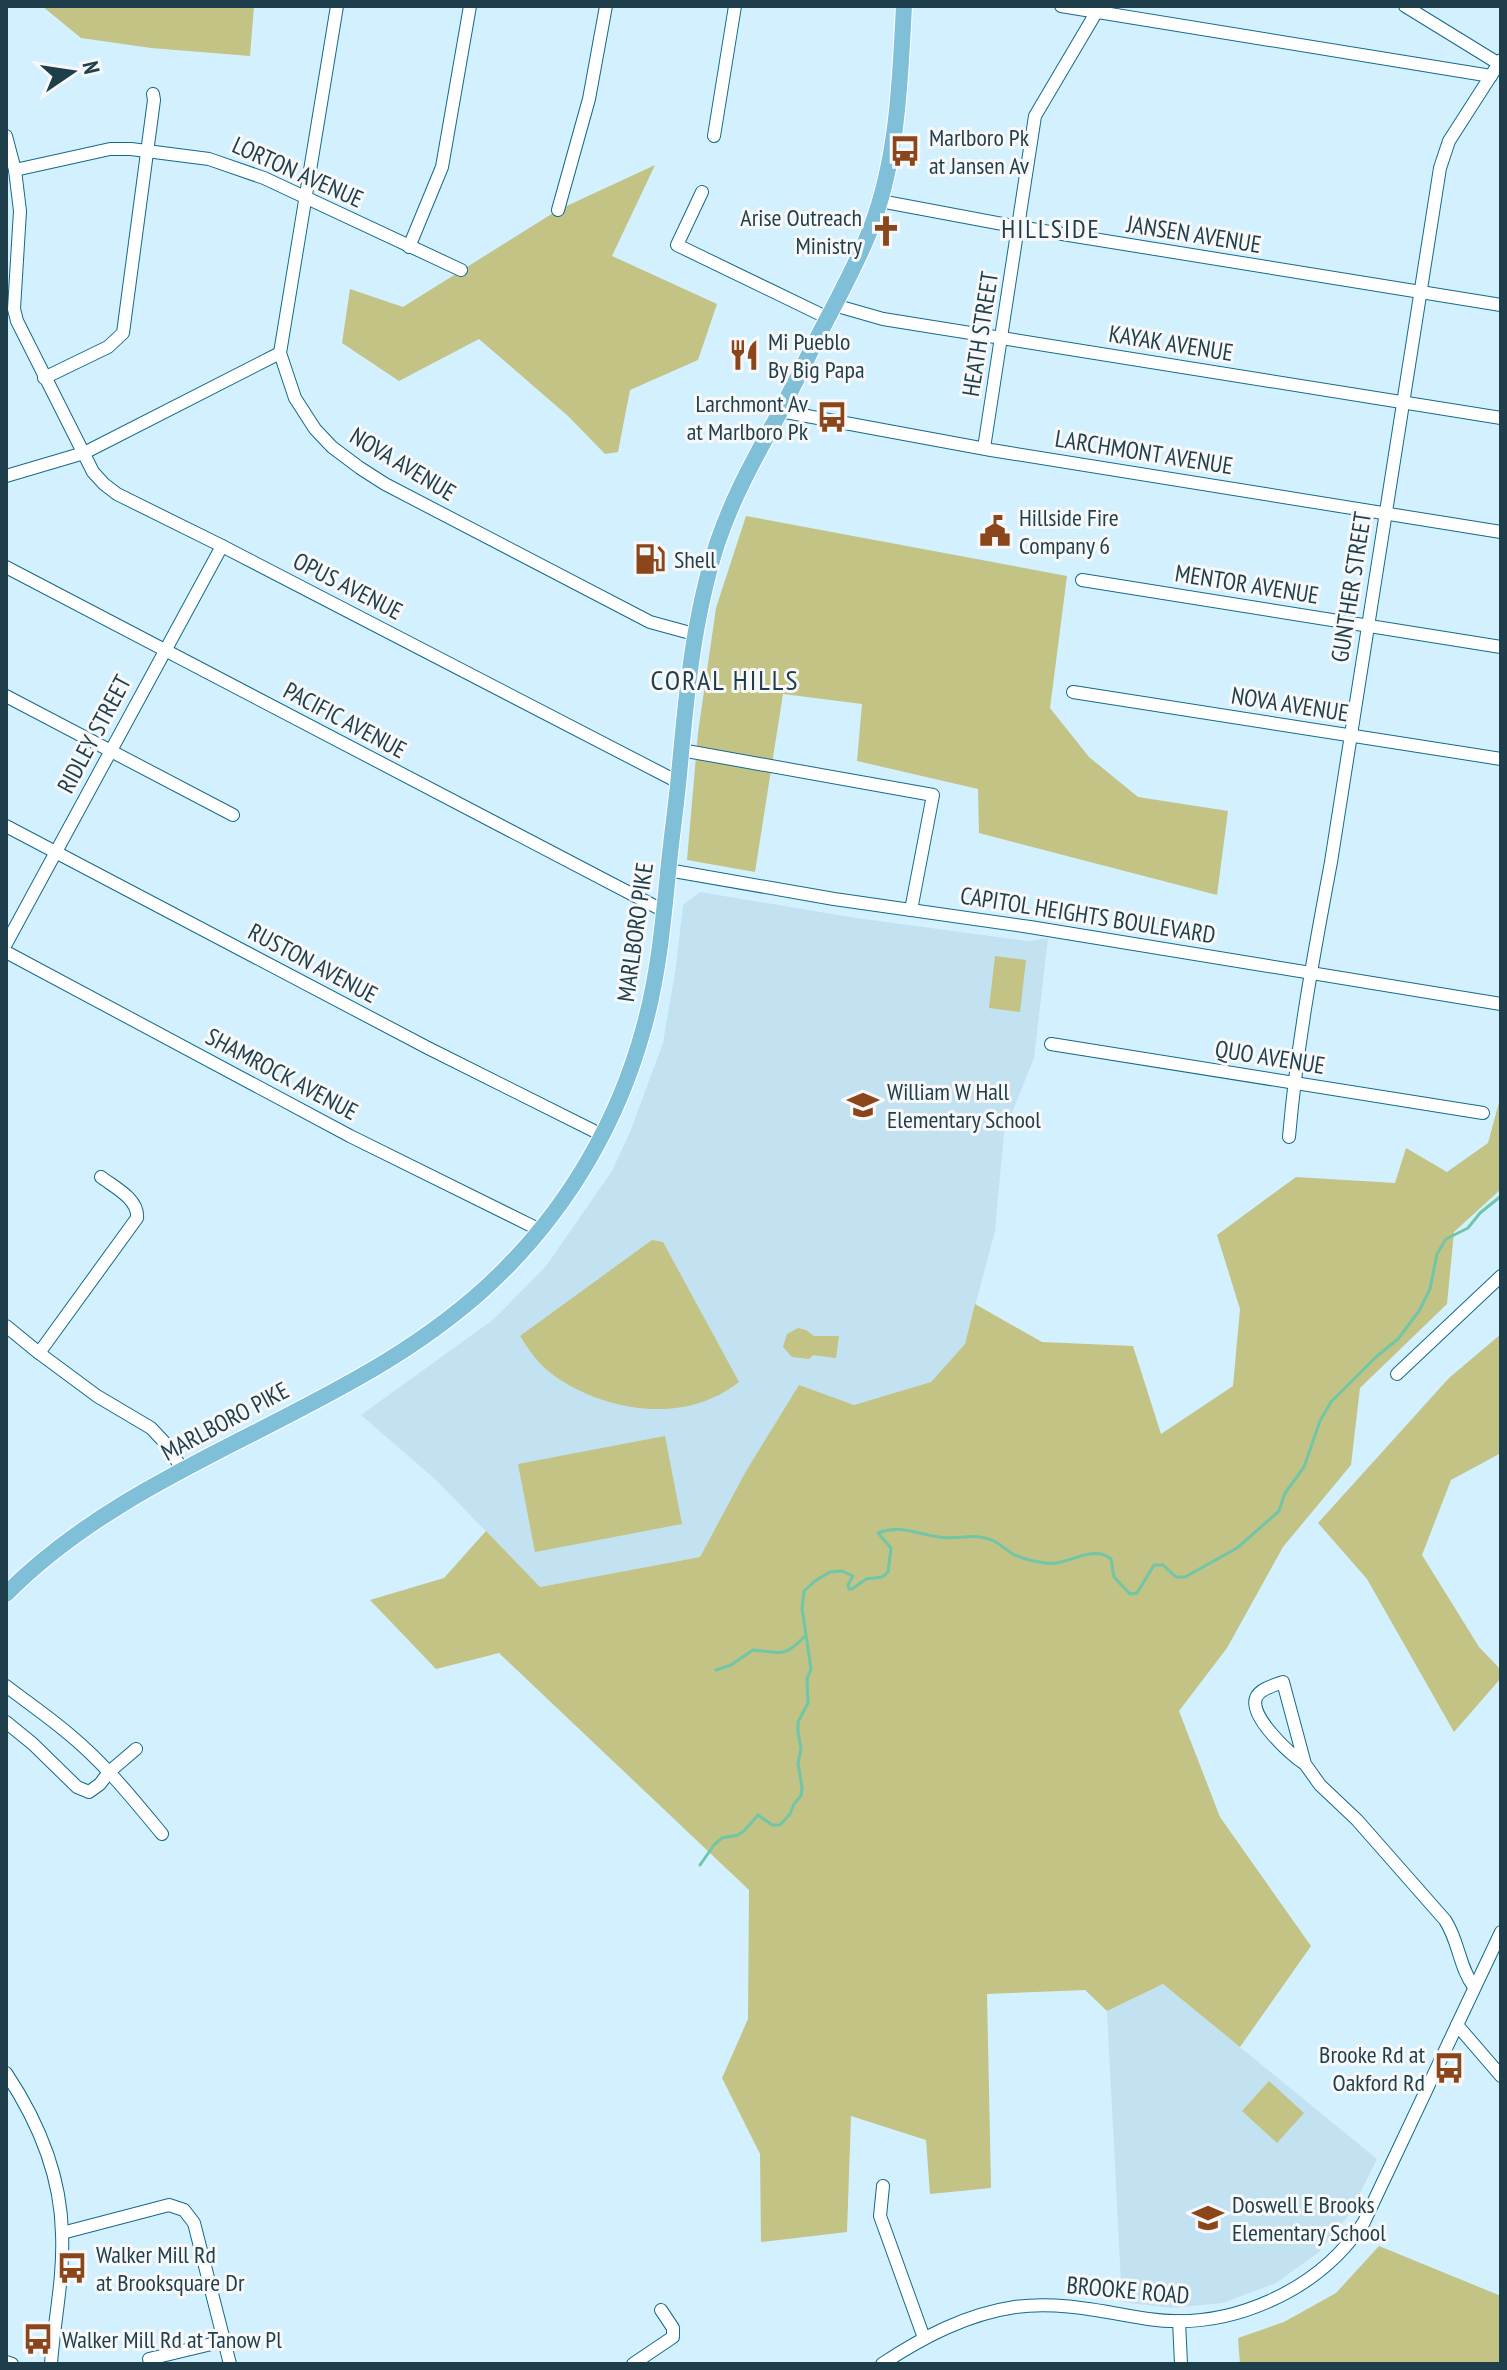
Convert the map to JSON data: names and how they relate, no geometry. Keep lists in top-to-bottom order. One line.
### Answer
{"streets":{"main road":["MARLBORO PIKE"],"street":["LORTON AVENUE","JANSEN AVENUE","HEATH STREET","KAYAK AVENUE","LARCHMONT AVENUE","NOVA AVENUE","MENTOR AVENUE","OPUS AVENUE","GUNTHER STREET","PACIFIC AVENUE","RIDLEY STREET","CAPITOL HEIGHTS BOULEVARD","RUSTON AVENUE","QUO AVENUE","SHAMROCK AVENUE","BROOKE ROAD"]},"crossings":[["LORTON AVENUE","NOVA AVENUE"],["LORTON AVENUE","OPUS AVENUE"],["JANSEN AVENUE","HEATH STREET"],["JANSEN AVENUE","GUNTHER STREET"],["JANSEN AVENUE","MARLBORO PIKE"],["HEATH STREET","KAYAK AVENUE"],["HEATH STREET","LARCHMONT AVENUE"],["KAYAK AVENUE","GUNTHER STREET"],["KAYAK AVENUE","MARLBORO PIKE"],["LARCHMONT AVENUE","GUNTHER STREET"],["LARCHMONT AVENUE","MARLBORO PIKE"],["NOVA AVENUE","GUNTHER STREET"],["NOVA AVENUE","MARLBORO PIKE"],["MENTOR AVENUE","GUNTHER STREET"],["OPUS AVENUE","RIDLEY STREET"],["OPUS AVENUE","MARLBORO PIKE"],["GUNTHER STREET","CAPITOL HEIGHTS BOULEVARD"],["GUNTHER STREET","QUO AVENUE"],["PACIFIC AVENUE","RIDLEY STREET"],["PACIFIC AVENUE","MARLBORO PIKE"],["RIDLEY STREET","RUSTON AVENUE"],["CAPITOL HEIGHTS BOULEVARD","MARLBORO PIKE"],["MARLBORO PIKE","RUSTON AVENUE"],["MARLBORO PIKE","SHAMROCK AVENUE"]],"districts":["HILLSIDE","CORAL HILLS"],"places":{"bus stop":["Marlboro Pk at Jansen Av","Larchmont Av at Marlboro Pk","Brooke Rd at Oakford Rd","Walker Mill Rd at Brooksquare Dr","Walker Mill Rd at Tanow Pl"],"church":["Arise Outreach Ministry"],"restaurant":["Mi Pueblo By Big Papa"],"public building":["Hillside Fire Company 6"],"fuel station":["Shell"],"school or university":["William W Hall Elementary School","Doswell E Brooks Elementary School"]},"north":"right"}
